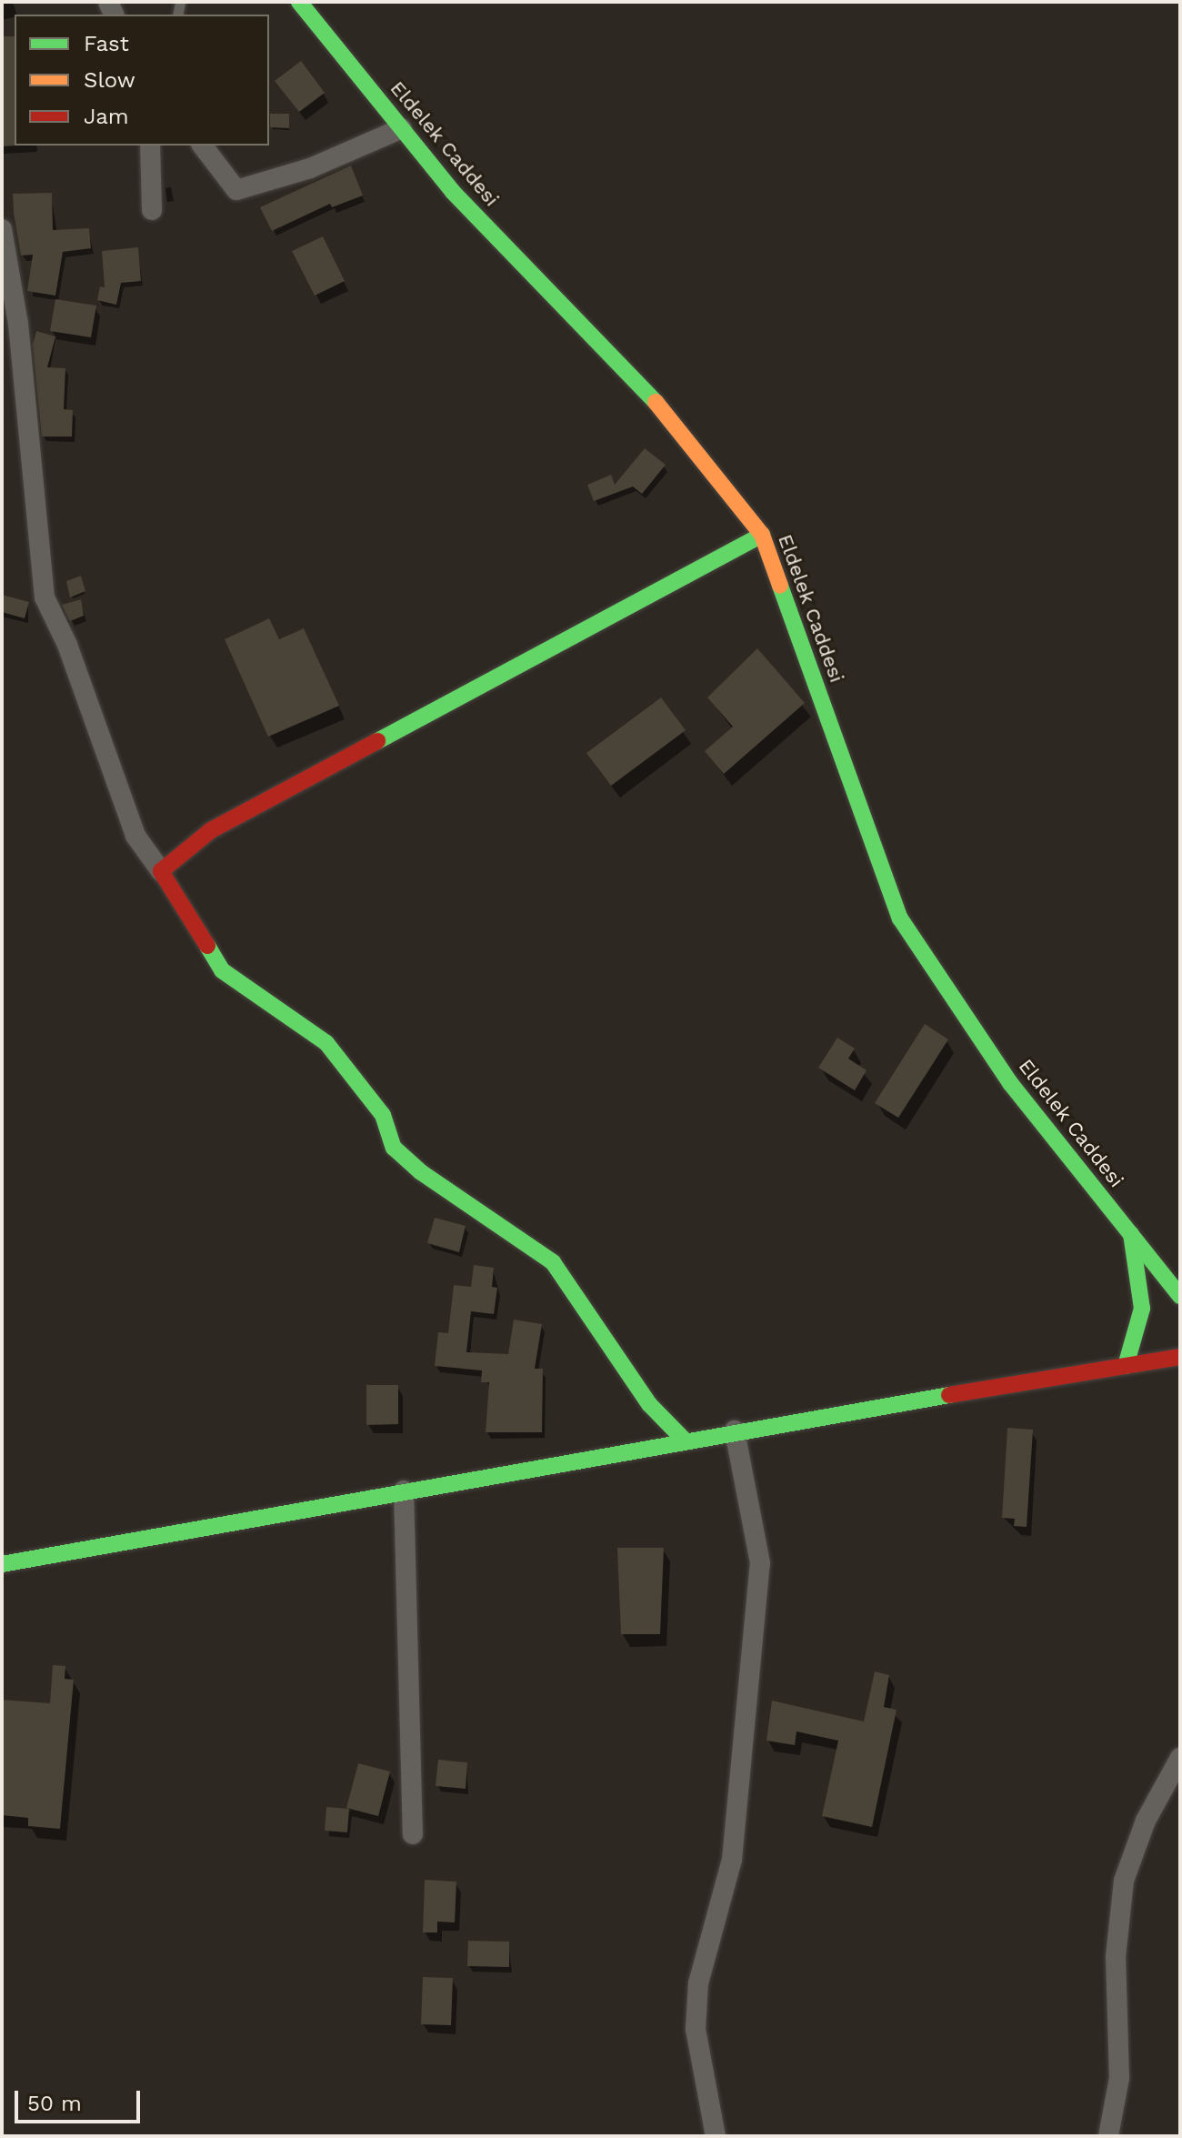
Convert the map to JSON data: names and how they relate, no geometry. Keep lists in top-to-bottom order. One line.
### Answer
{"streets":{"street":["Eldelek Caddesi"]},"legend":["Fast","Slow","Jam"],"scale_bar":"50 m"}
